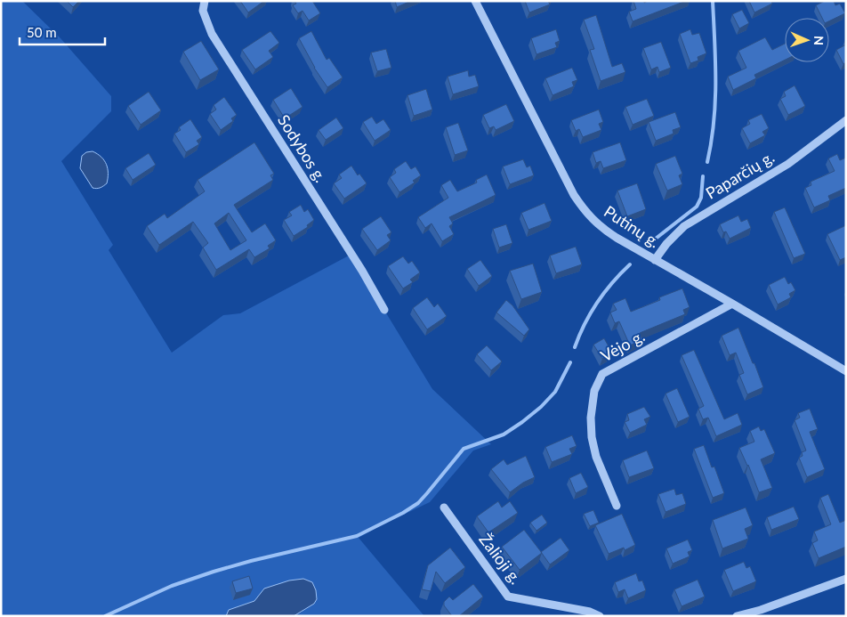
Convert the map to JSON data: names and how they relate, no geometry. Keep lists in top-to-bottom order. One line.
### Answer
{"streets":{"street":["Sodybos g.","Paparčių g.","Putinų g.","Vėjo g.","Žalioji g."]},"crossings":[["Paparčių g.","Putinų g."],["Putinų g.","Vėjo g."]],"scale_bar":"50 m","north":"right"}
